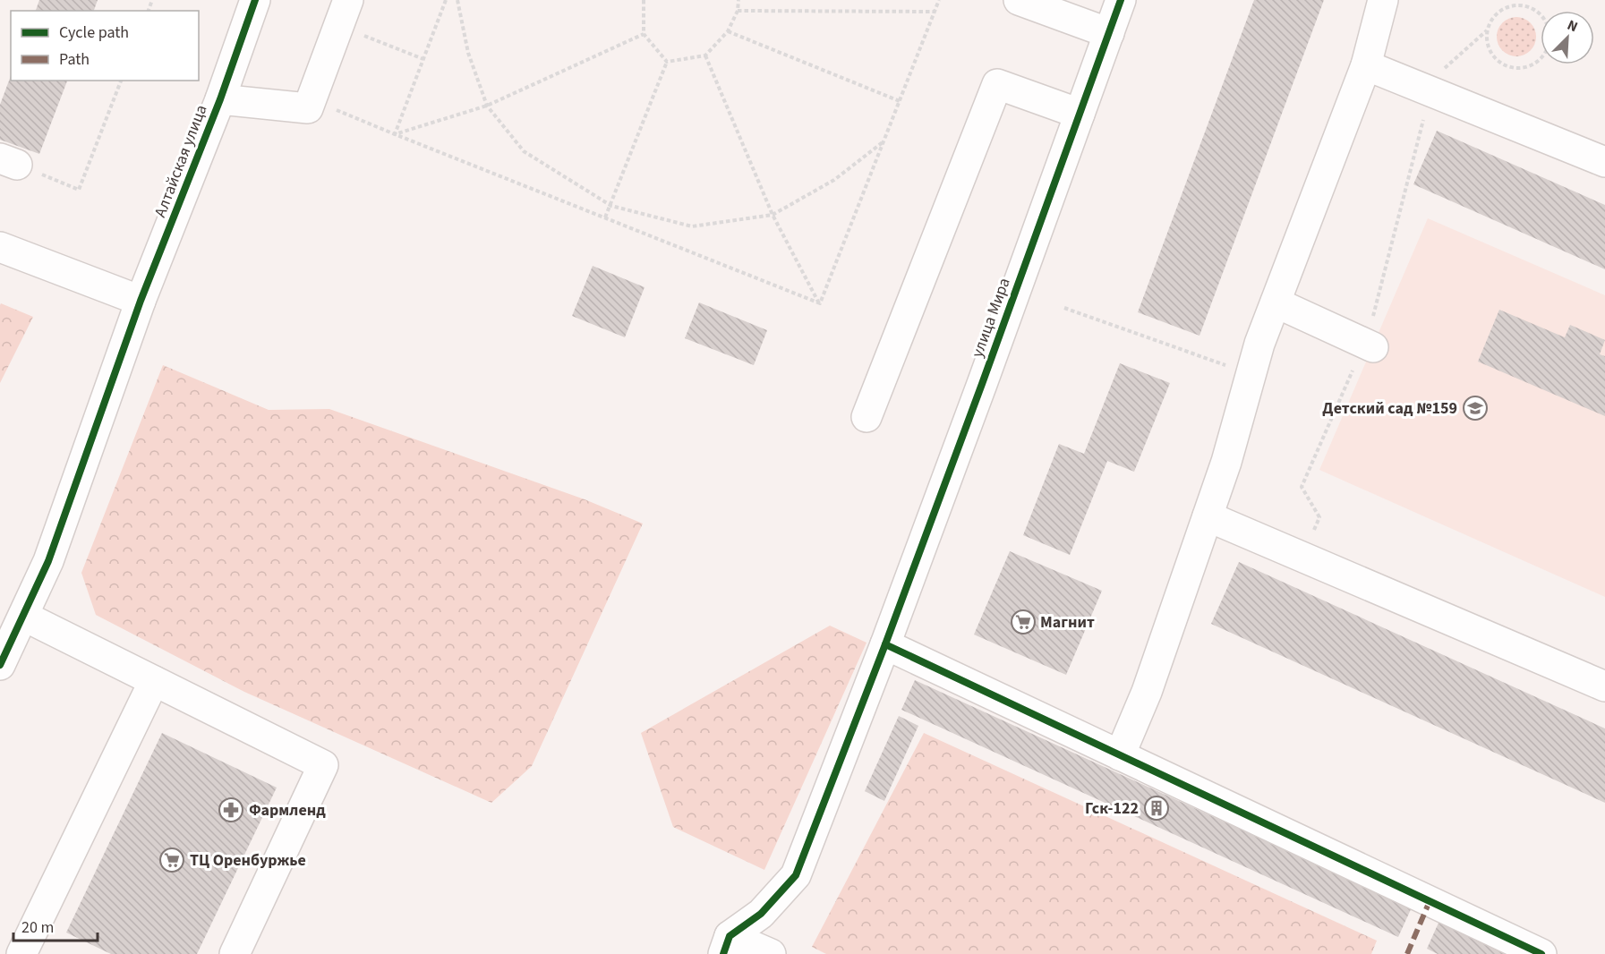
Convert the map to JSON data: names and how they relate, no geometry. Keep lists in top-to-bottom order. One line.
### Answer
{"streets":{"street":["Алтайская улица","улица Мира"]},"places":{"school or university":["Детский сад №159"],"supermarket":["Магнит","ТЦ Оренбуржье"],"building":["Гск-122"],"pharmacy":["Фармленд"]},"legend":["Cycle path","Path"],"scale_bar":"20 m","north":"top right"}
